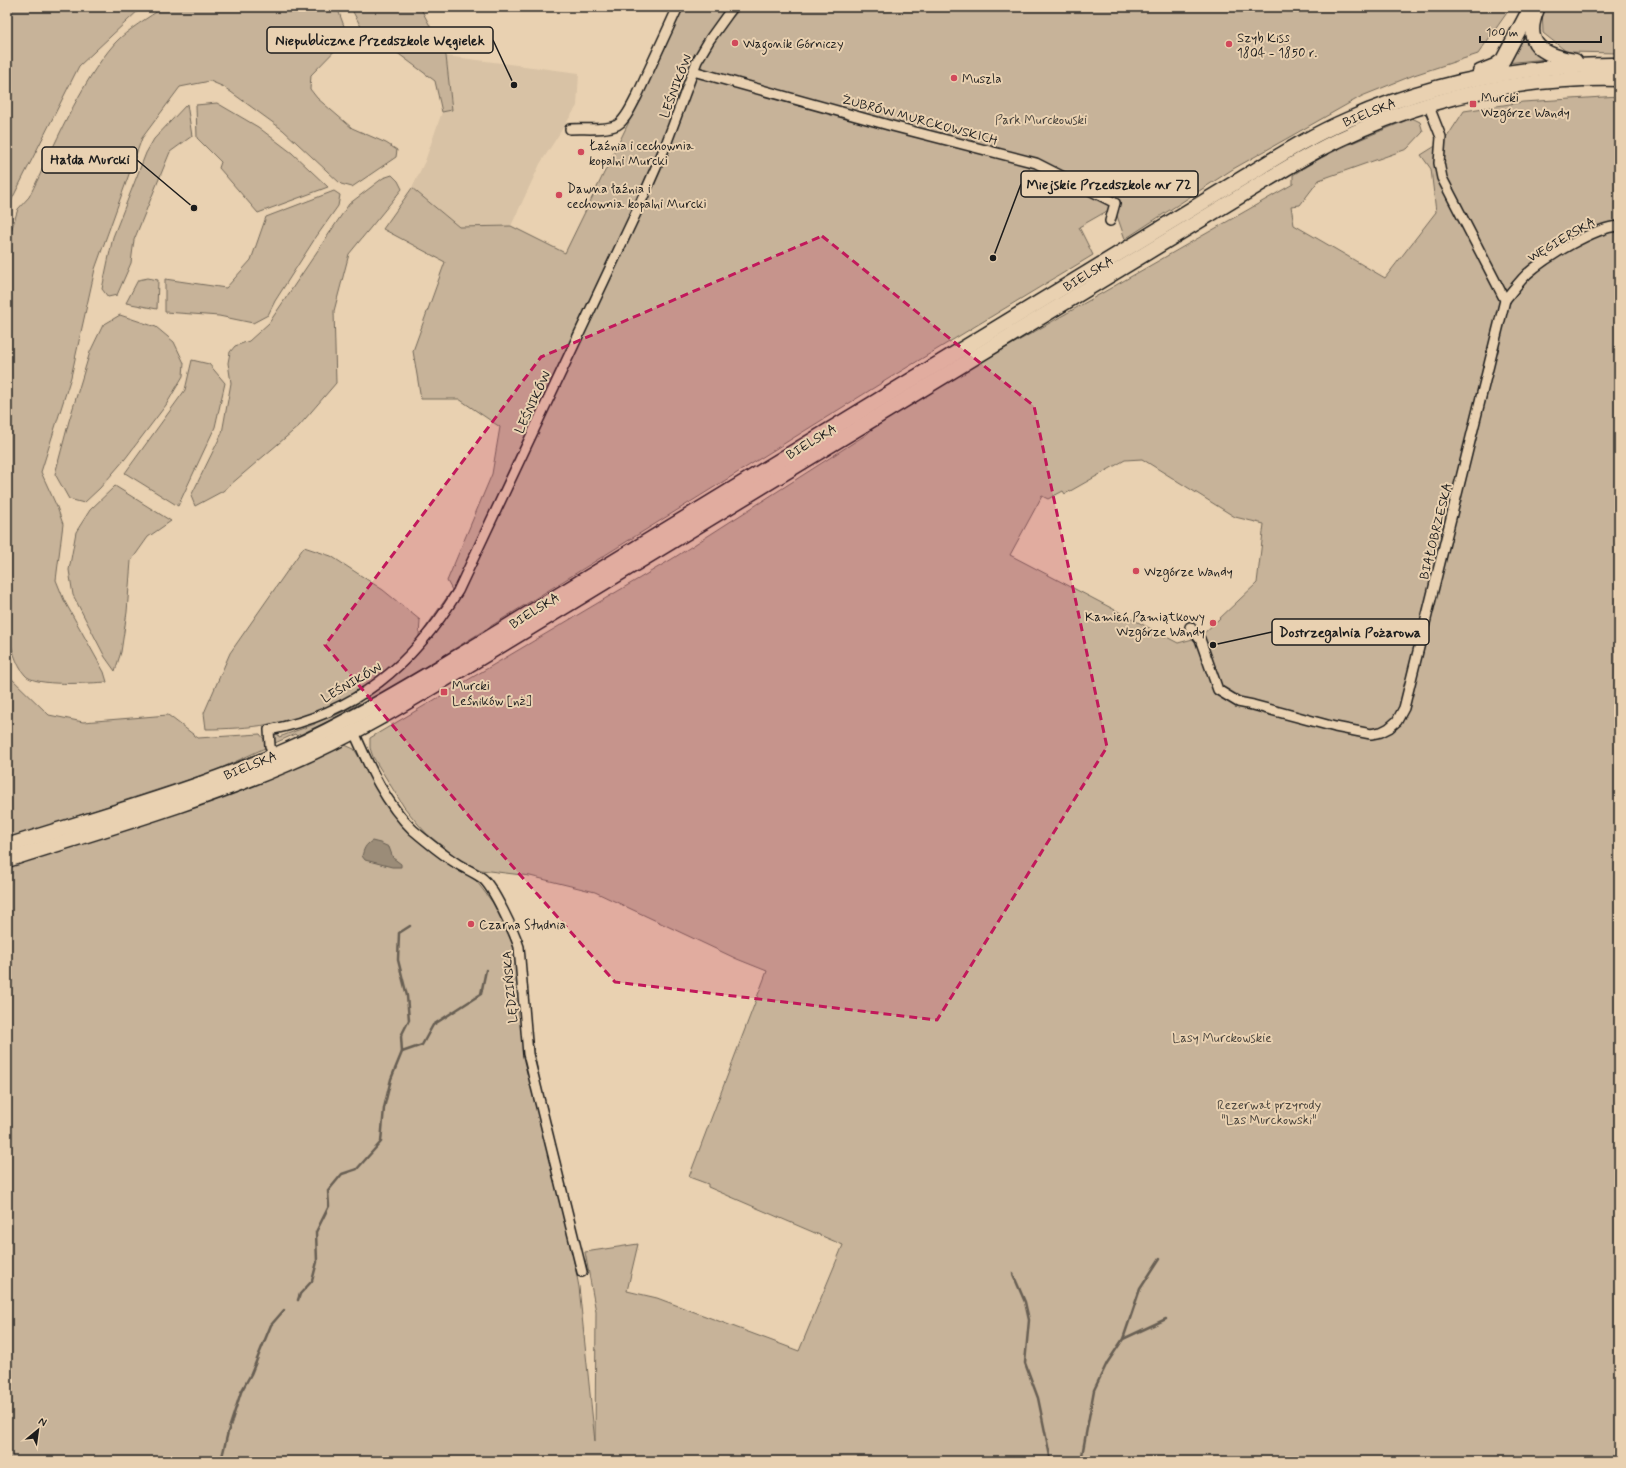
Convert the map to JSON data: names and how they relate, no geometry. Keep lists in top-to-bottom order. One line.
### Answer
{"streets":{"main road":["BIELSKA"],"street":["LEŚNIKÓW","ŻUBRÓW MURCKOWSKICH","WĘGIERSKA","BIAŁOBRZESKA","LĘDZIŃSKA"]},"crossings":[["LEŚNIKÓW","BIELSKA"],["LEŚNIKÓW","ŻUBRÓW MURCKOWSKICH"],["BIELSKA","LĘDZIŃSKA"],["WĘGIERSKA","BIAŁOBRZESKA"]],"parks":["Park Murckowski","Lasy Murckowskie","Rezerwat przyrody \"Las Murckowski\""],"places":{"other":["Wagonik Górniczy","Szyb Kiss 1804 - 1850 r.","Muszla","Niepubliczne Przedszkole Węgielek","Łaźnia i cechownia kopalni Murcki","Dawna łaźnia i cechownia kopalni Murcki","Hałda Murcki","Miejskie Przedszkole nr 72","Wzgórze Wandy","Kamień Pamiątkowy Wzgórze Wandy","Dostrzegalnia Pożarowa","Czarna Studnia"],"transit":["Murcki Wzgórze Wandy","Murcki Leśników [nż]"]},"scale_bar":"100 m","north":"top right"}
